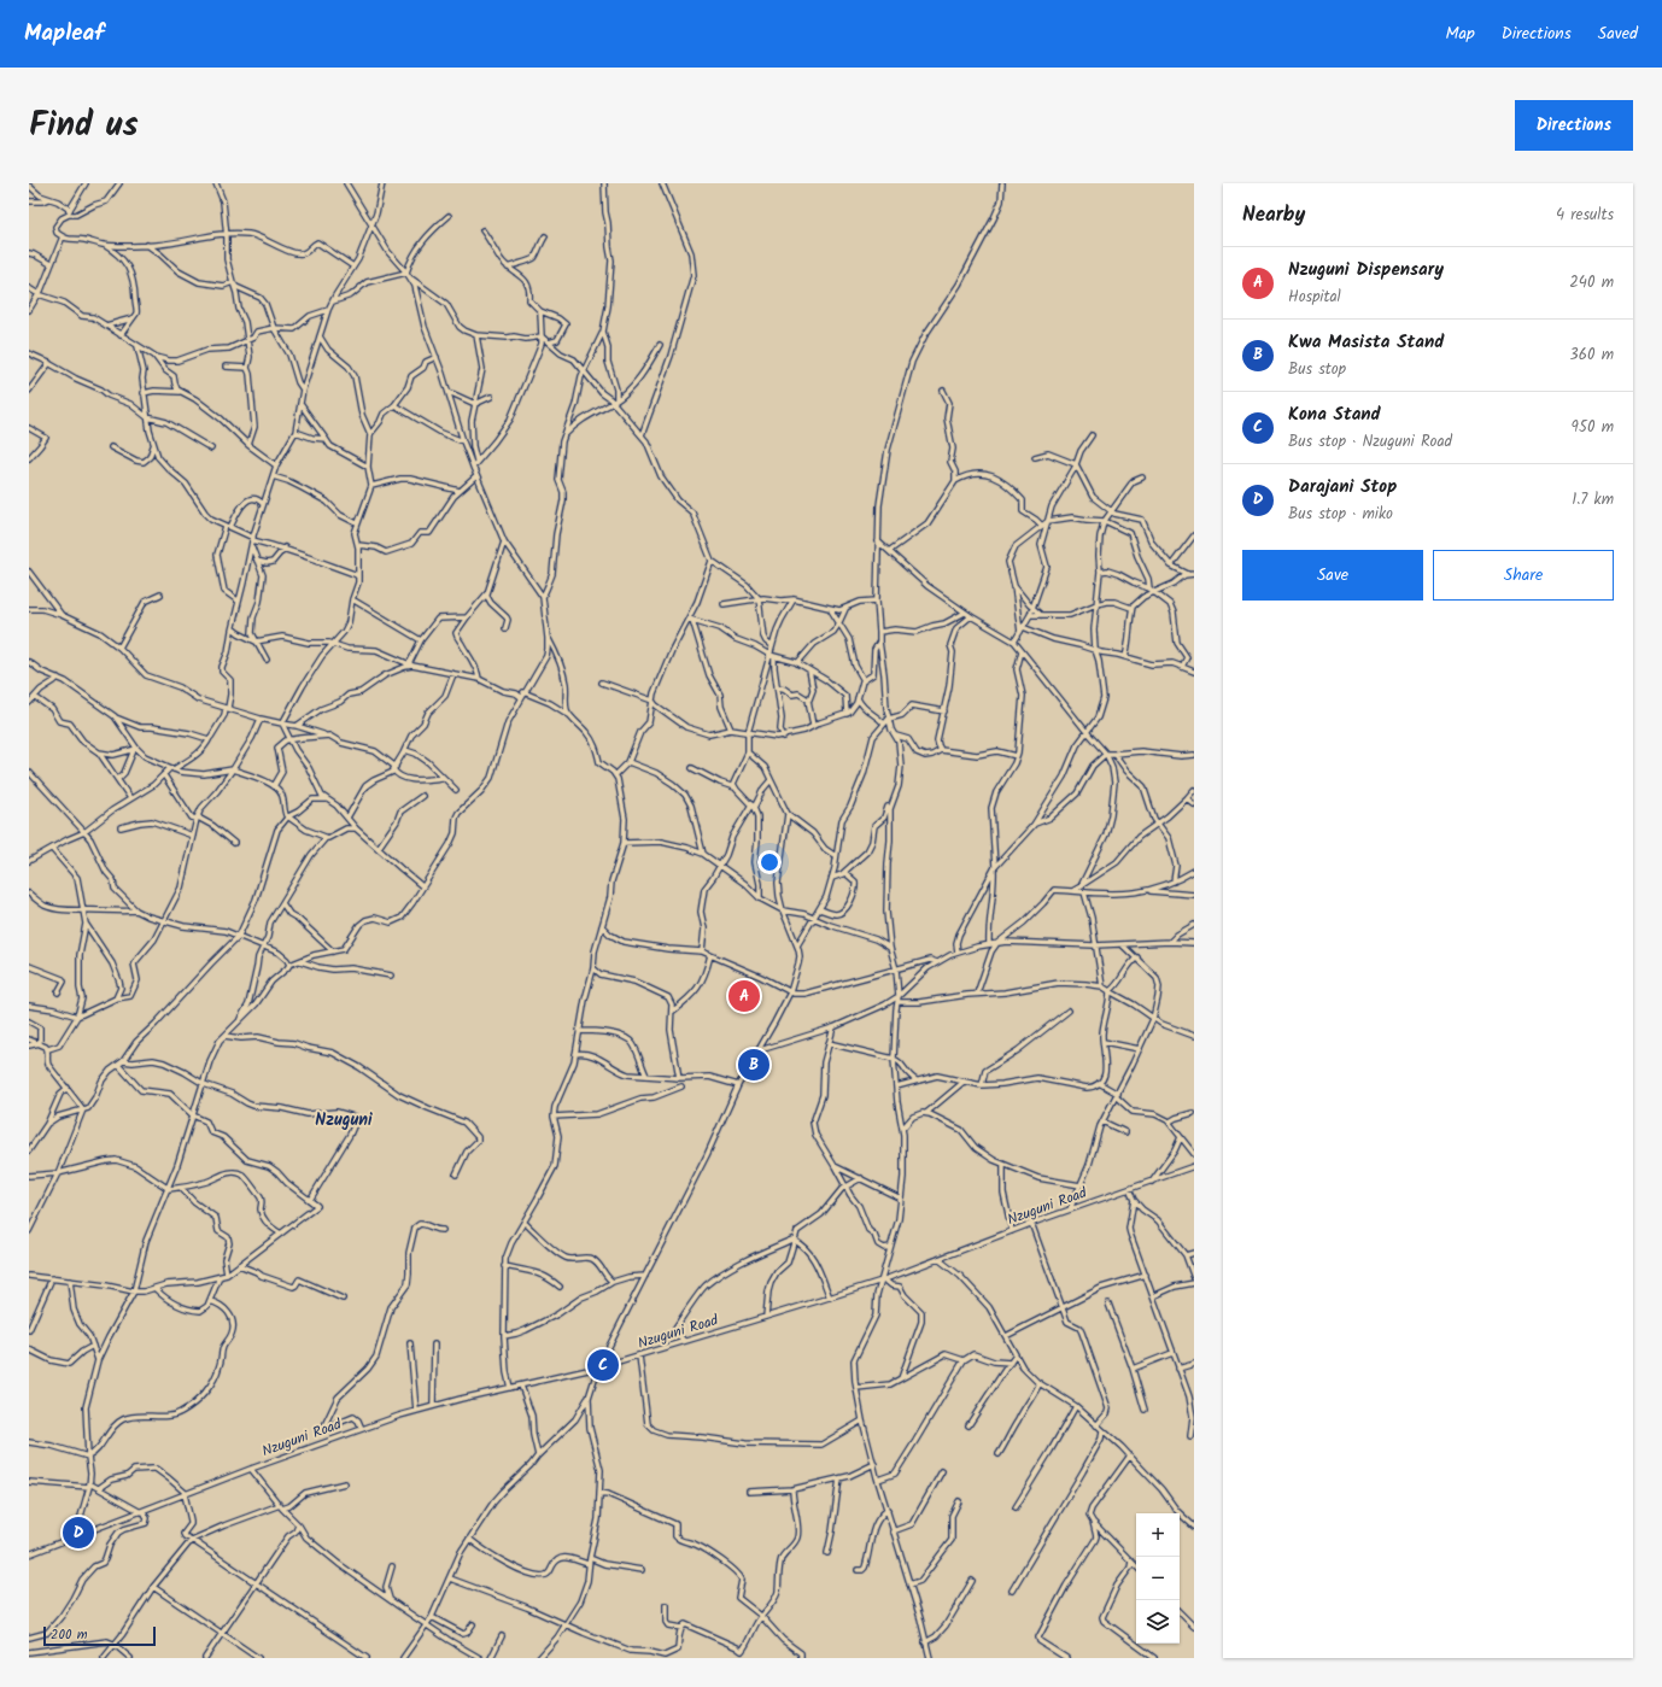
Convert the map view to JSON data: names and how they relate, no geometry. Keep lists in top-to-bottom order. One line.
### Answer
{"streets":{"street":["Nzuguni Road"]},"districts":["Nzuguni"],"scale_bar":"200 m","page":{"header":"Mapleaf","nav":["Map","Directions","Saved"],"title":"Find us","buttons":["Directions",["Save","Share"]],"heading":["Nearby","4 results"],"list":[{"mark":"A","name":"Nzuguni Dispensary","note":"Hospital","value":"240 m"},{"mark":"B","name":"Kwa Masista Stand","note":"Bus stop","value":"360 m"},{"mark":"C","name":"Kona Stand","note":"Bus stop · Nzuguni Road","value":"950 m"},{"mark":"D","name":"Darajani Stop","note":"Bus stop · miko","value":"1.7 km"}],"pins":["A","B","C","D"],"map_buttons":["+","−"],"scale":"200 m"}}
